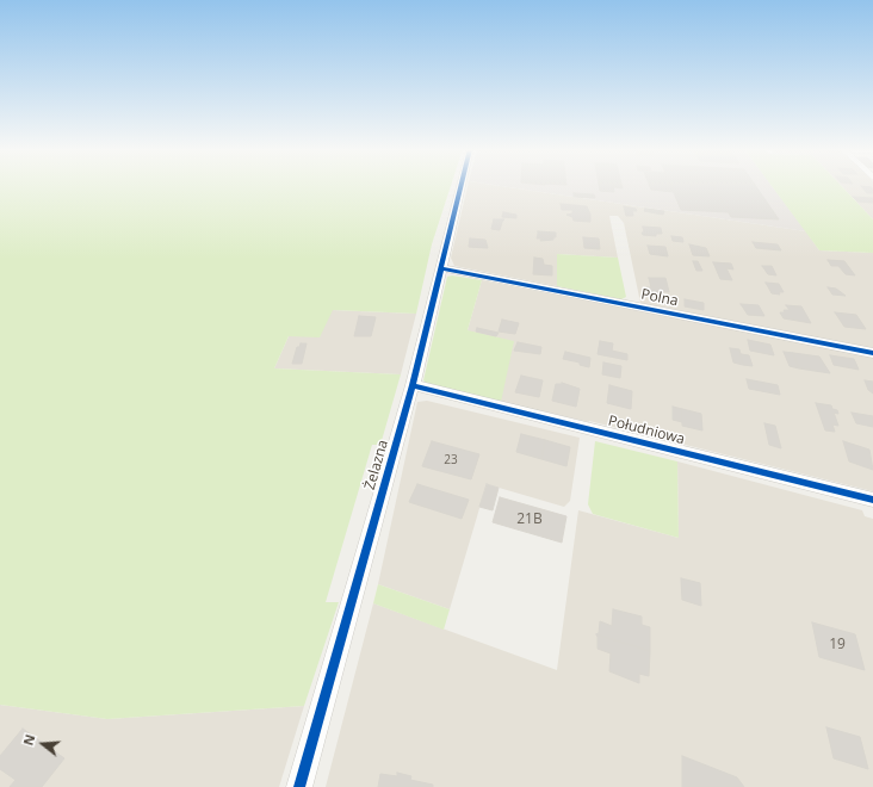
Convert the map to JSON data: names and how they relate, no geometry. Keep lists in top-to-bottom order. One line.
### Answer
{"streets":{"street":["Polna","Południowa","Żelazna"]},"crossings":[["Polna","Żelazna"],["Południowa","Żelazna"]],"house_numbers":["23","21B","19"],"north":"left"}
